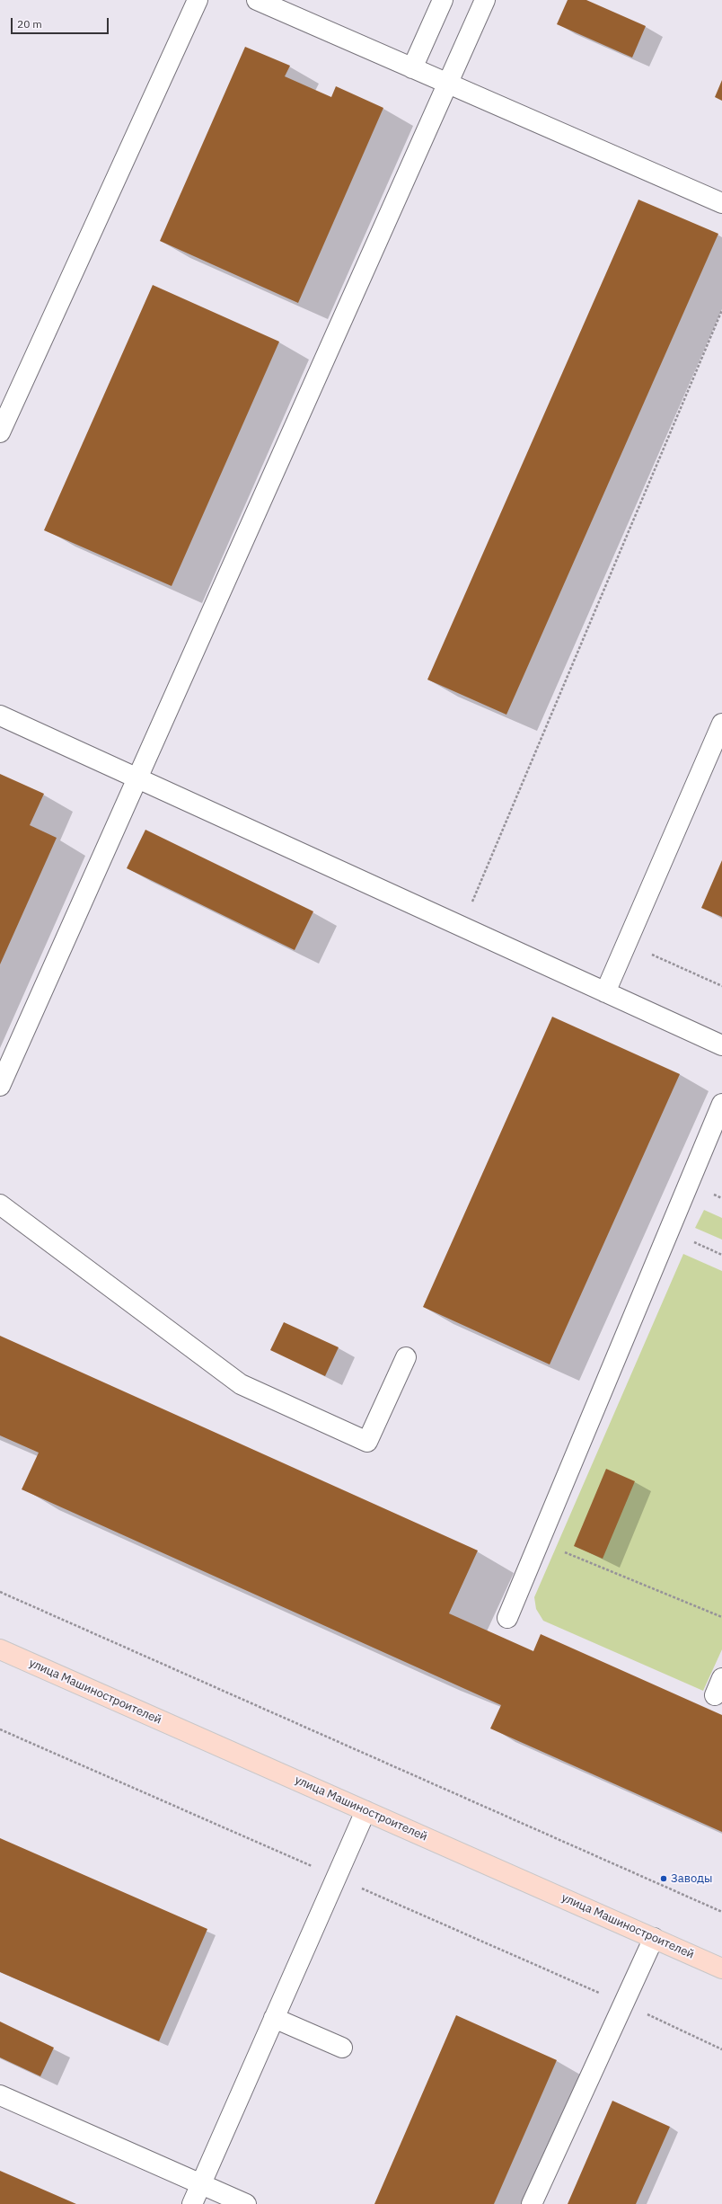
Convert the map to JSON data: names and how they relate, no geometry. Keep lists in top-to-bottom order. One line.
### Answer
{"streets":{"main road":["улица Машиностроителей"]},"places":["Заводы"],"scale_bar":"20 m"}
